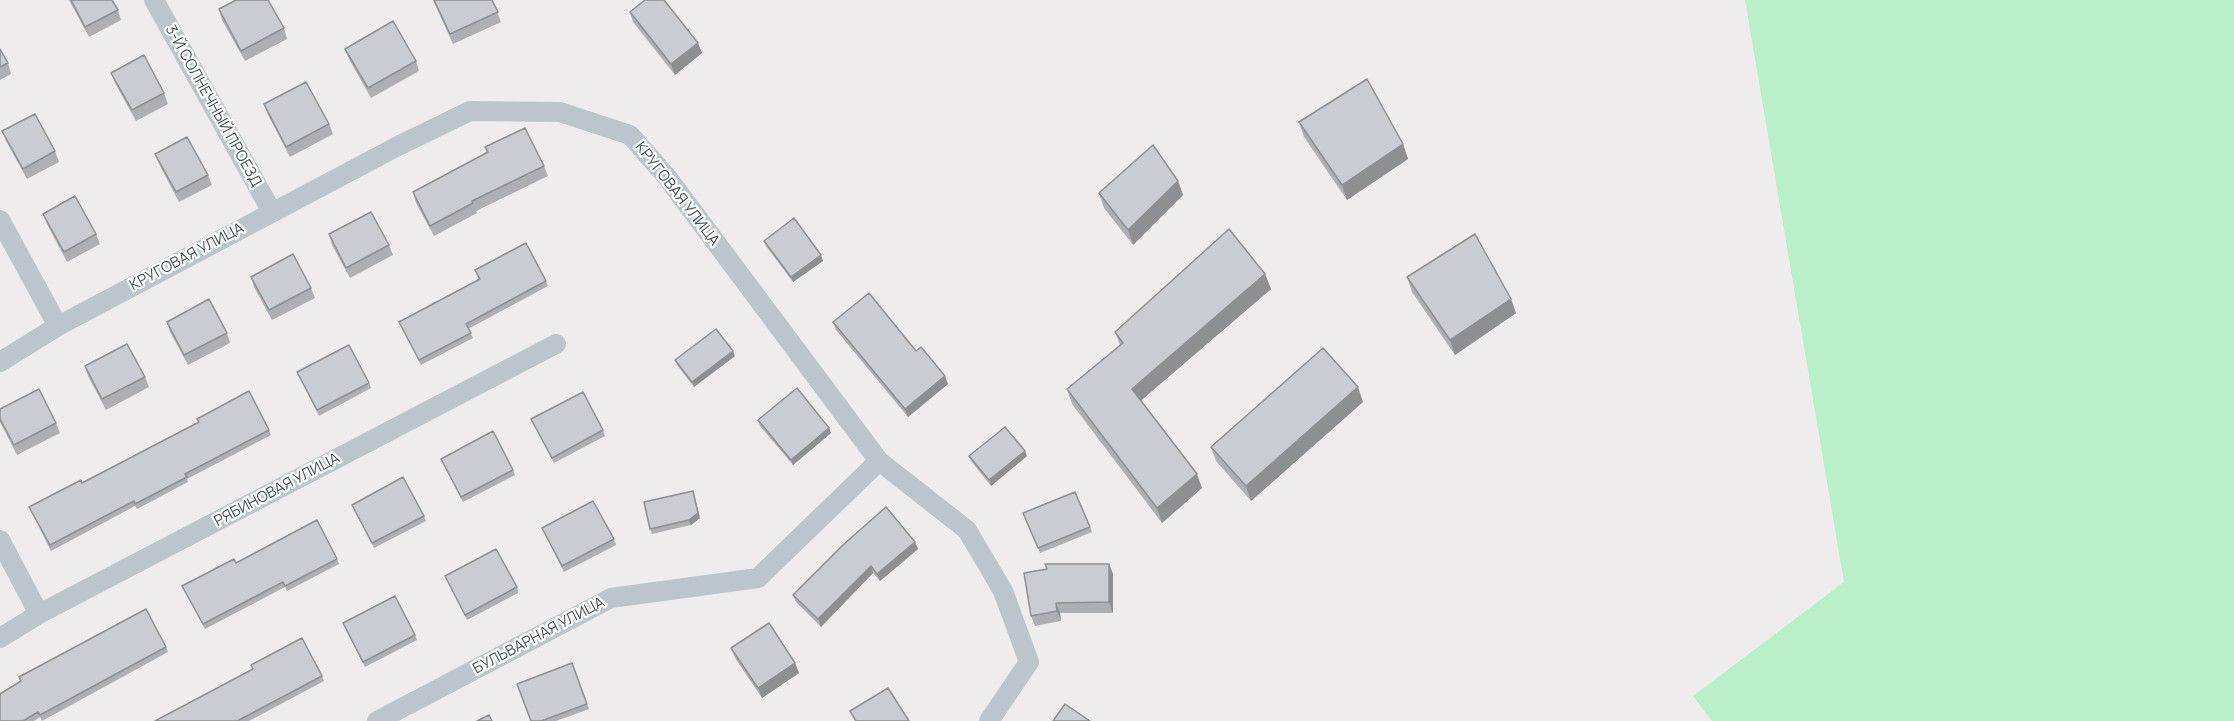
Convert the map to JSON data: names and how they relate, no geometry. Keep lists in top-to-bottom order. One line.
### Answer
{"streets":{"street":["3-Й СОЛНЕЧНЫЙ ПРОЕЗД","КРУГОВАЯ УЛИЦА","РЯБИНОВАЯ УЛИЦА","БУЛЬВАРНАЯ УЛИЦА"]},"crossings":[["3-Й СОЛНЕЧНЫЙ ПРОЕЗД","КРУГОВАЯ УЛИЦА"],["КРУГОВАЯ УЛИЦА","БУЛЬВАРНАЯ УЛИЦА"]]}
